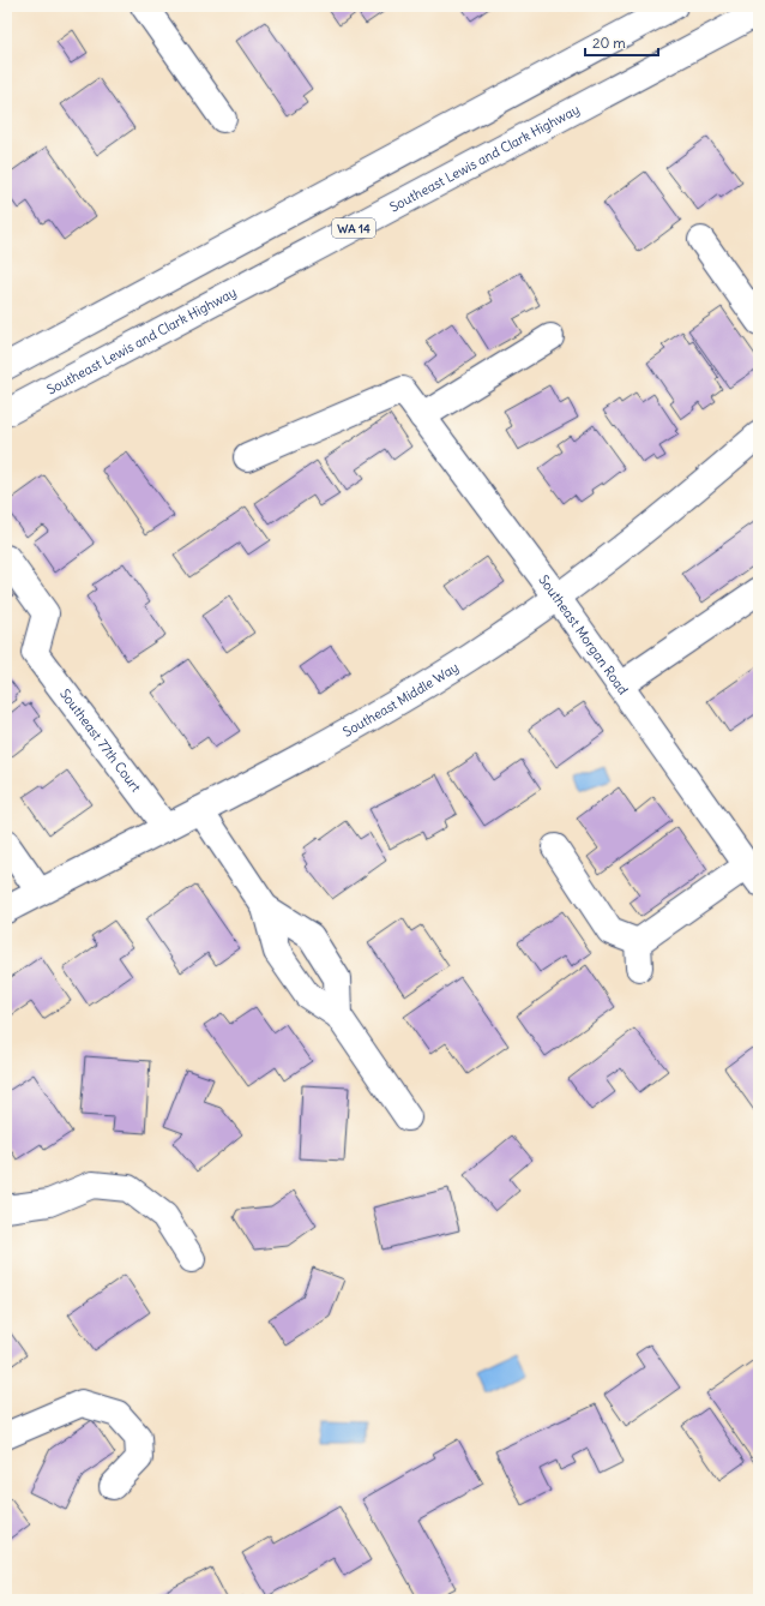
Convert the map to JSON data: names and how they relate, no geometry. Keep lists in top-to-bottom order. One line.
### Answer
{"streets":{"main road":["Southeast Lewis and Clark Highway","WA 14","Southeast Morgan Road","Southeast Middle Way","Southeast 77th Court"]},"crossings":[["Southeast Morgan Road","Southeast Middle Way"],["Southeast Middle Way","Southeast 77th Court"]],"scale_bar":"20 m"}
